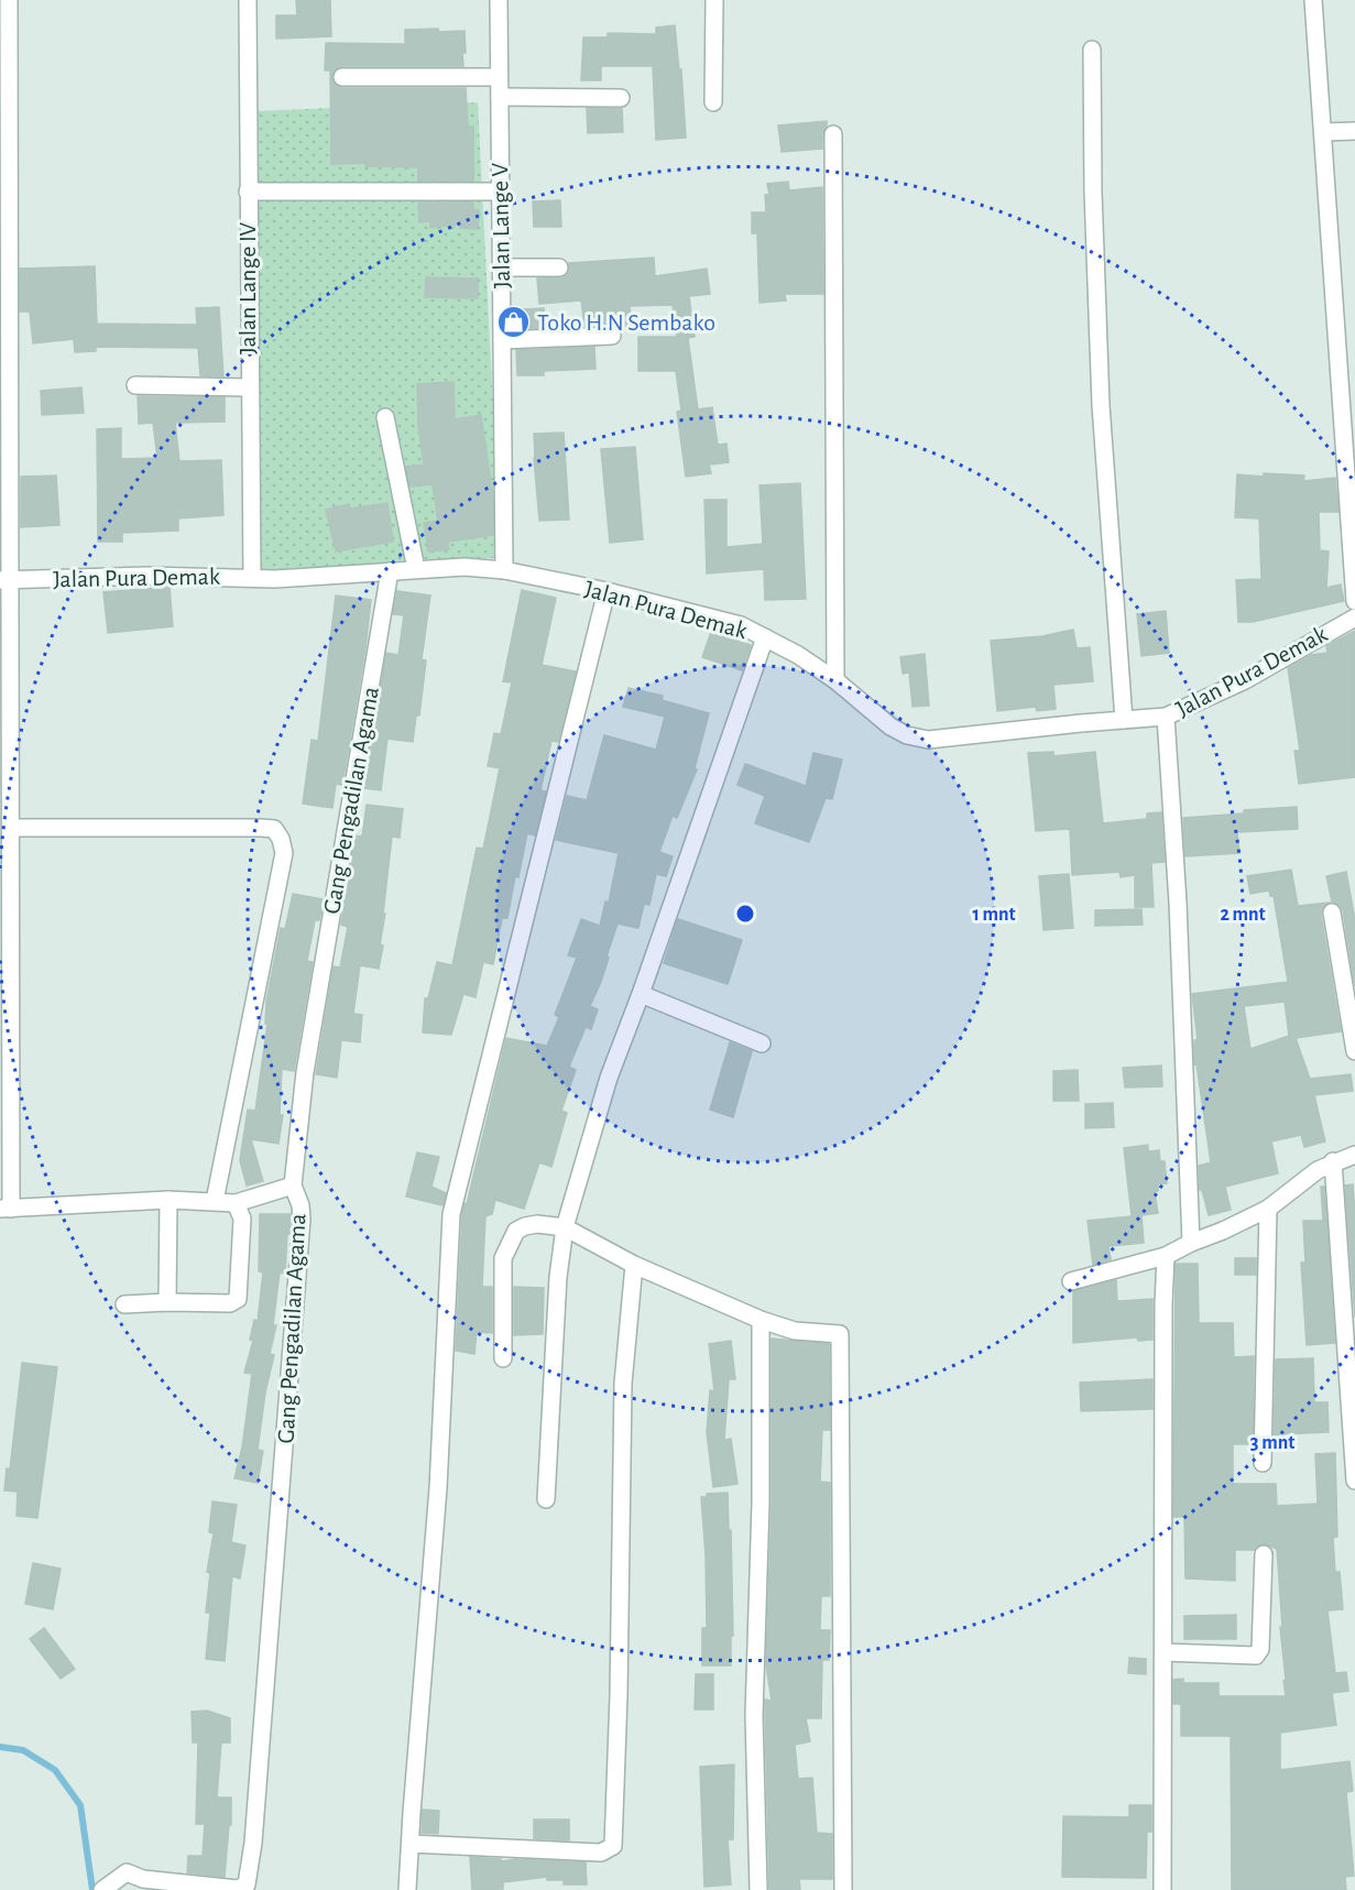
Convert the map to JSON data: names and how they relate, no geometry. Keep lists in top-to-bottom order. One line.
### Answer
{"streets":{"street":["Jalan Lange V","Jalan Lange IV","Jalan Pura Demak","Gang Pengadilan Agama"]},"crossings":[["Jalan Lange V","Jalan Pura Demak"],["Jalan Lange IV","Jalan Pura Demak"],["Jalan Pura Demak","Gang Pengadilan Agama"]],"places":{"shop":["Toko H.N Sembako"]},"rings":["1 mnt","2 mnt","3 mnt"]}
